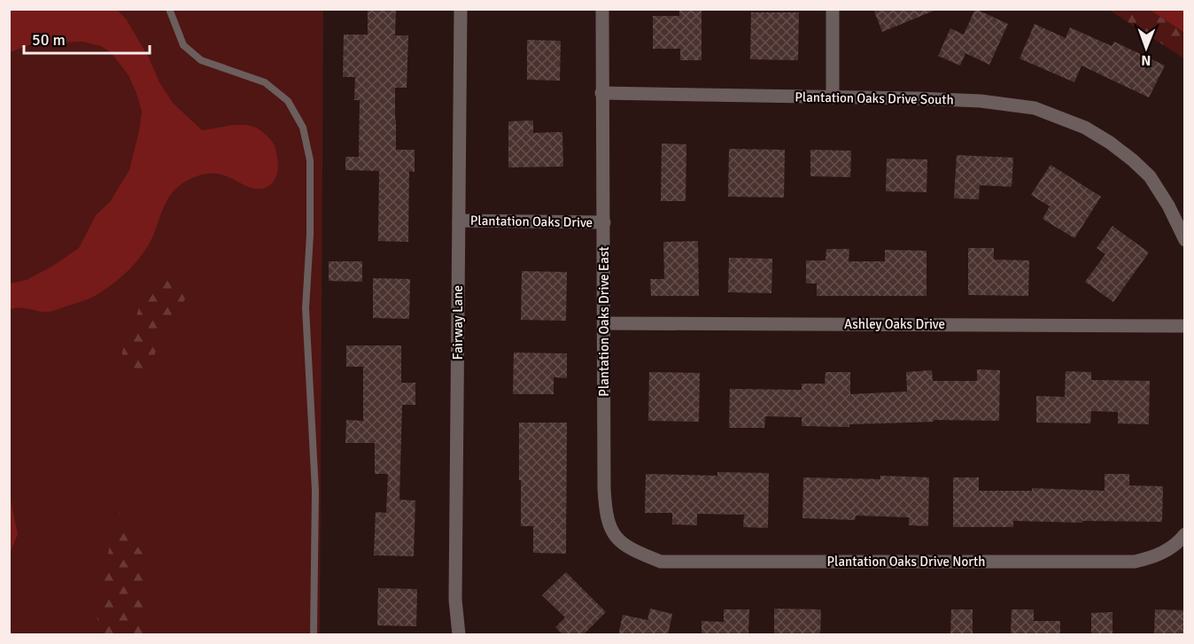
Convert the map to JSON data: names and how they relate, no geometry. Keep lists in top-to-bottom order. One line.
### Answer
{"streets":{"street":["Plantation Oaks Drive South","Plantation Oaks Drive","Plantation Oaks Drive East","Fairway Lane","Ashley Oaks Drive","Plantation Oaks Drive North"]},"crossings":[["Plantation Oaks Drive South","Plantation Oaks Drive East"],["Plantation Oaks Drive","Plantation Oaks Drive East"],["Plantation Oaks Drive","Fairway Lane"],["Plantation Oaks Drive East","Ashley Oaks Drive"],["Plantation Oaks Drive East","Plantation Oaks Drive North"]],"scale_bar":"50 m","north":"bottom"}
